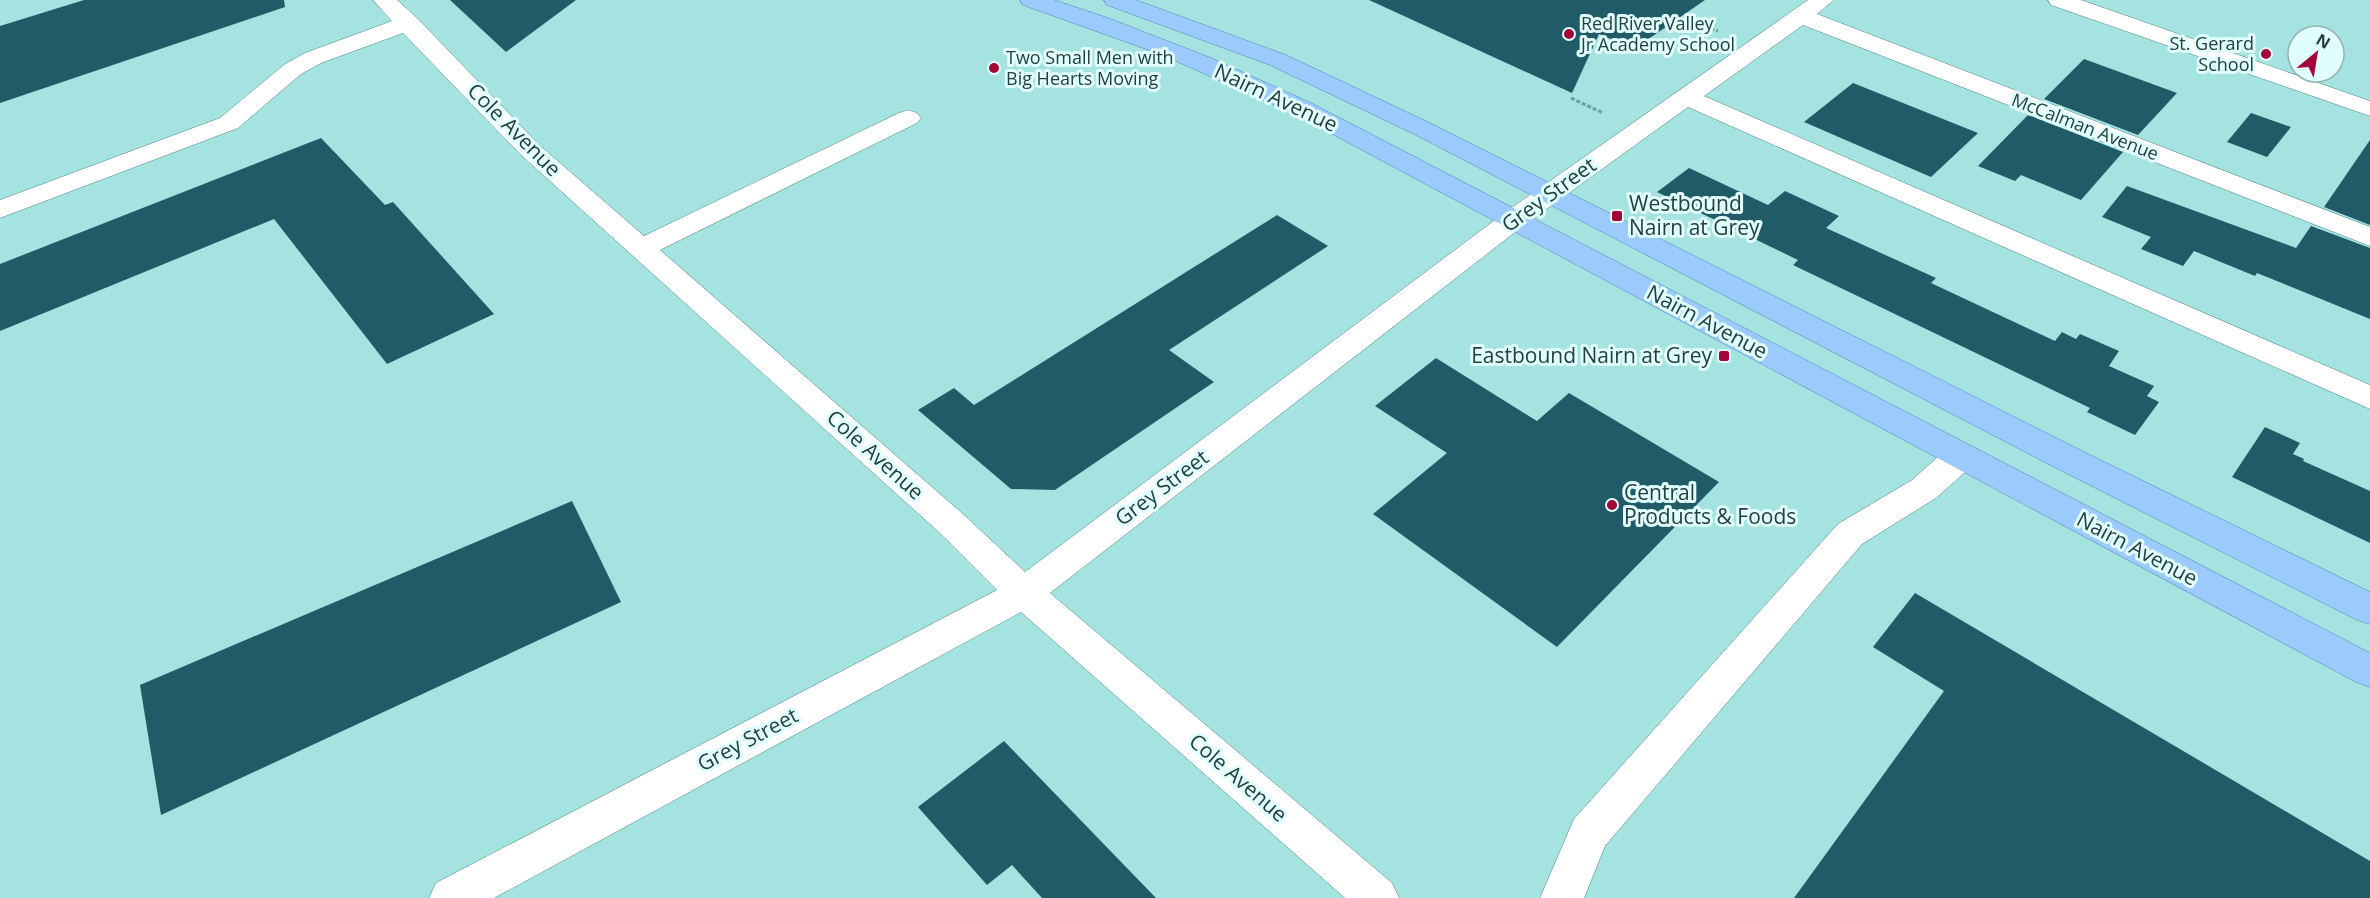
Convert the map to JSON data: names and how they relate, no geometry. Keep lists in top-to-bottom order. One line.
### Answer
{"streets":{"main road":["Nairn Avenue"],"street":["McCalman Avenue","Cole Avenue","Grey Street"]},"crossings":[["Nairn Avenue","Grey Street"],["McCalman Avenue","Grey Street"],["Cole Avenue","Grey Street"]],"places":{"other":["Red River Valley Jr Academy School","St. Gerard School","Two Small Men with Big Hearts Moving","Central Products & Foods"],"transit":["Westbound Nairn at Grey","Eastbound Nairn at Grey"]},"north":"top right"}
